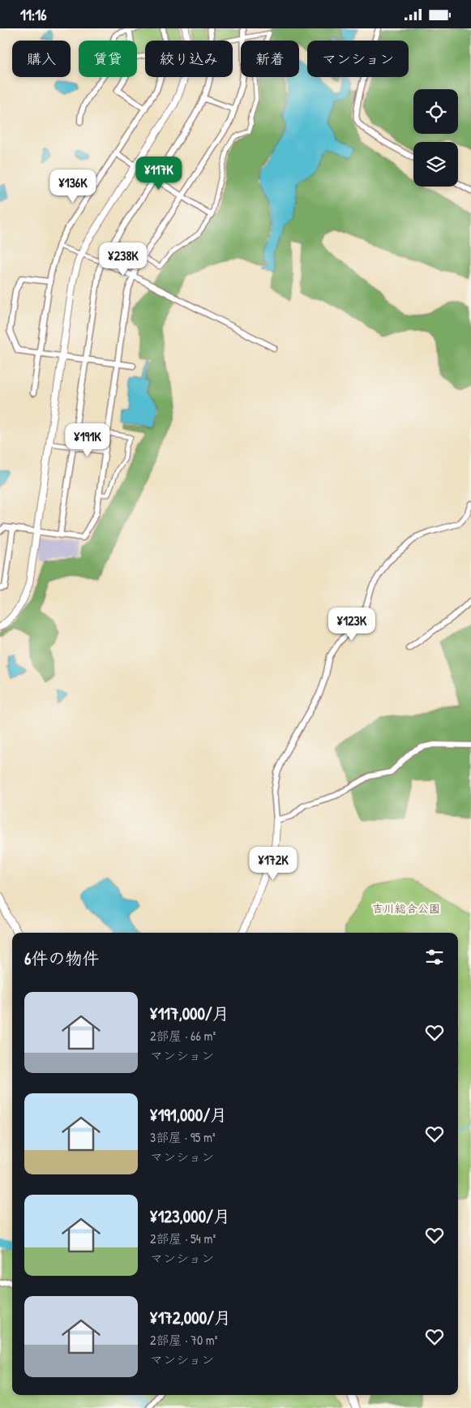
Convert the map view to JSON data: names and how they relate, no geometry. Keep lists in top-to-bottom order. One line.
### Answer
{"parks":["吉川総合公園"],"page":{"status":"11:16","chip":["購入","賃貸","絞り込み","新着","マンション"],"price":["¥117K","¥136K","¥238K","¥191K","¥123K","¥172K"],"heading":"6件の物件","list":[{"name":"¥117,000/月","note":"2部屋 · 66 m² · マンション"},{"name":"¥191,000/月","note":"3部屋 · 95 m² · マンション"},{"name":"¥123,000/月","note":"2部屋 · 54 m² · マンション"},{"name":"¥172,000/月","note":"2部屋 · 70 m² · マンション"}]}}
